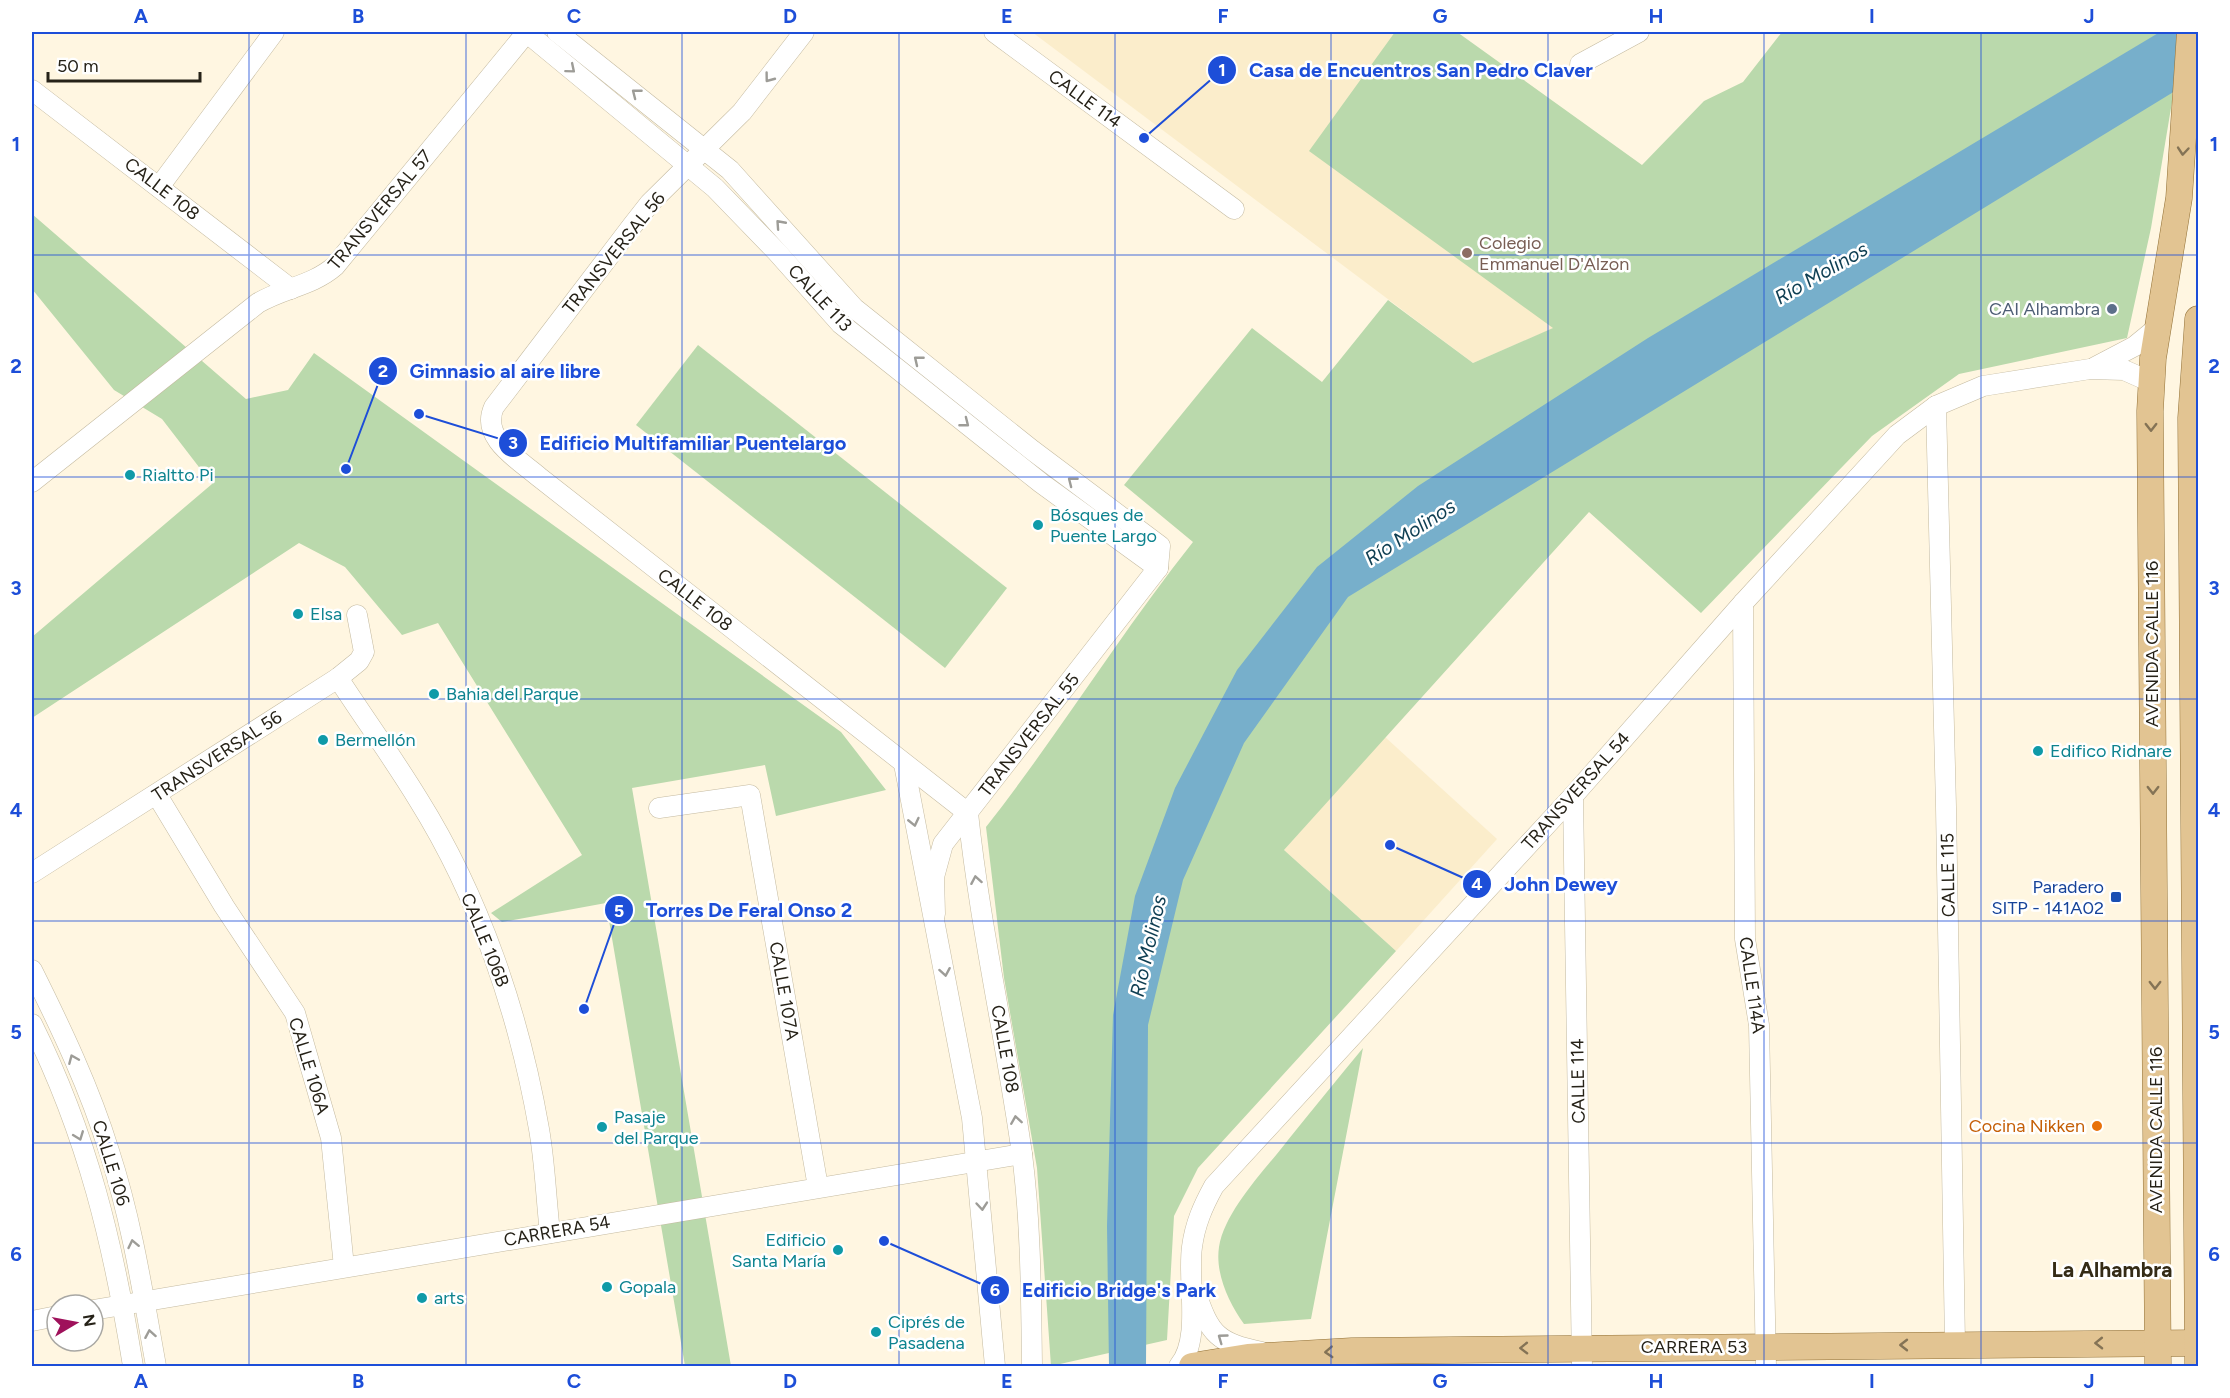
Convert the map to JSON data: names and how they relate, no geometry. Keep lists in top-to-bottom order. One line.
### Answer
{"streets":{"main road":["AVENIDA CALLE 116","CARRERA 53"],"street":["CALLE 114","CALLE 108","TRANSVERSAL 57","TRANSVERSAL 56","CALLE 113","TRANSVERSAL 55","TRANSVERSAL 54","CALLE 115","CALLE 106B","CALLE 114A","CALLE 107A","CALLE 106A","CALLE 106","CARRERA 54"]},"crossings":[["CALLE 114","TRANSVERSAL 54"],["CALLE 114","CARRERA 53"],["CALLE 108","TRANSVERSAL 57"],["CALLE 108","TRANSVERSAL 56"],["CALLE 108","TRANSVERSAL 55"],["CALLE 108","CARRERA 54"],["TRANSVERSAL 57","CALLE 113"],["TRANSVERSAL 56","CALLE 113"],["TRANSVERSAL 56","CALLE 106B"],["TRANSVERSAL 56","CALLE 106A"],["CALLE 113","TRANSVERSAL 55"],["AVENIDA CALLE 116","CARRERA 53"],["TRANSVERSAL 54","CALLE 115"],["TRANSVERSAL 54","CALLE 114A"],["TRANSVERSAL 54","CARRERA 53"],["CALLE 115","CARRERA 53"],["CALLE 106B","CARRERA 54"],["CALLE 114A","CARRERA 53"],["CALLE 107A","CARRERA 54"],["CALLE 106A","CARRERA 54"],["CALLE 106","CARRERA 54"]],"one_way":["CARRERA 53"],"districts":["La Alhambra"],"water":["Río Molinos"],"places":{"other":["Casa de Encuentros San Pedro Claver","Colegio Emmanuel D'Alzon","CAI Alhambra","Edificio Multifamiliar Puentelargo","Gimnasio al aire libre","Rialtto Pi","Bósques de Puente Largo","Elsa","Bahia del Parque","Bermellón","Edifico Ridnare","John Dewey","Torres De Feral Onso 2","Cocina Nikken","Pasaje del Parque","Edificio Bridge's Park","Edificio Santa María","Gopala","arts","Ciprés de Pasadena"],"transit":["Paradero SITP - 141A02"]},"scale_bar":"50 m","north":"right","grid":{"columns":["A","B","C","D","E","F","G","H","I","J"],"rows":["1","2","3","4","5","6"]}}
